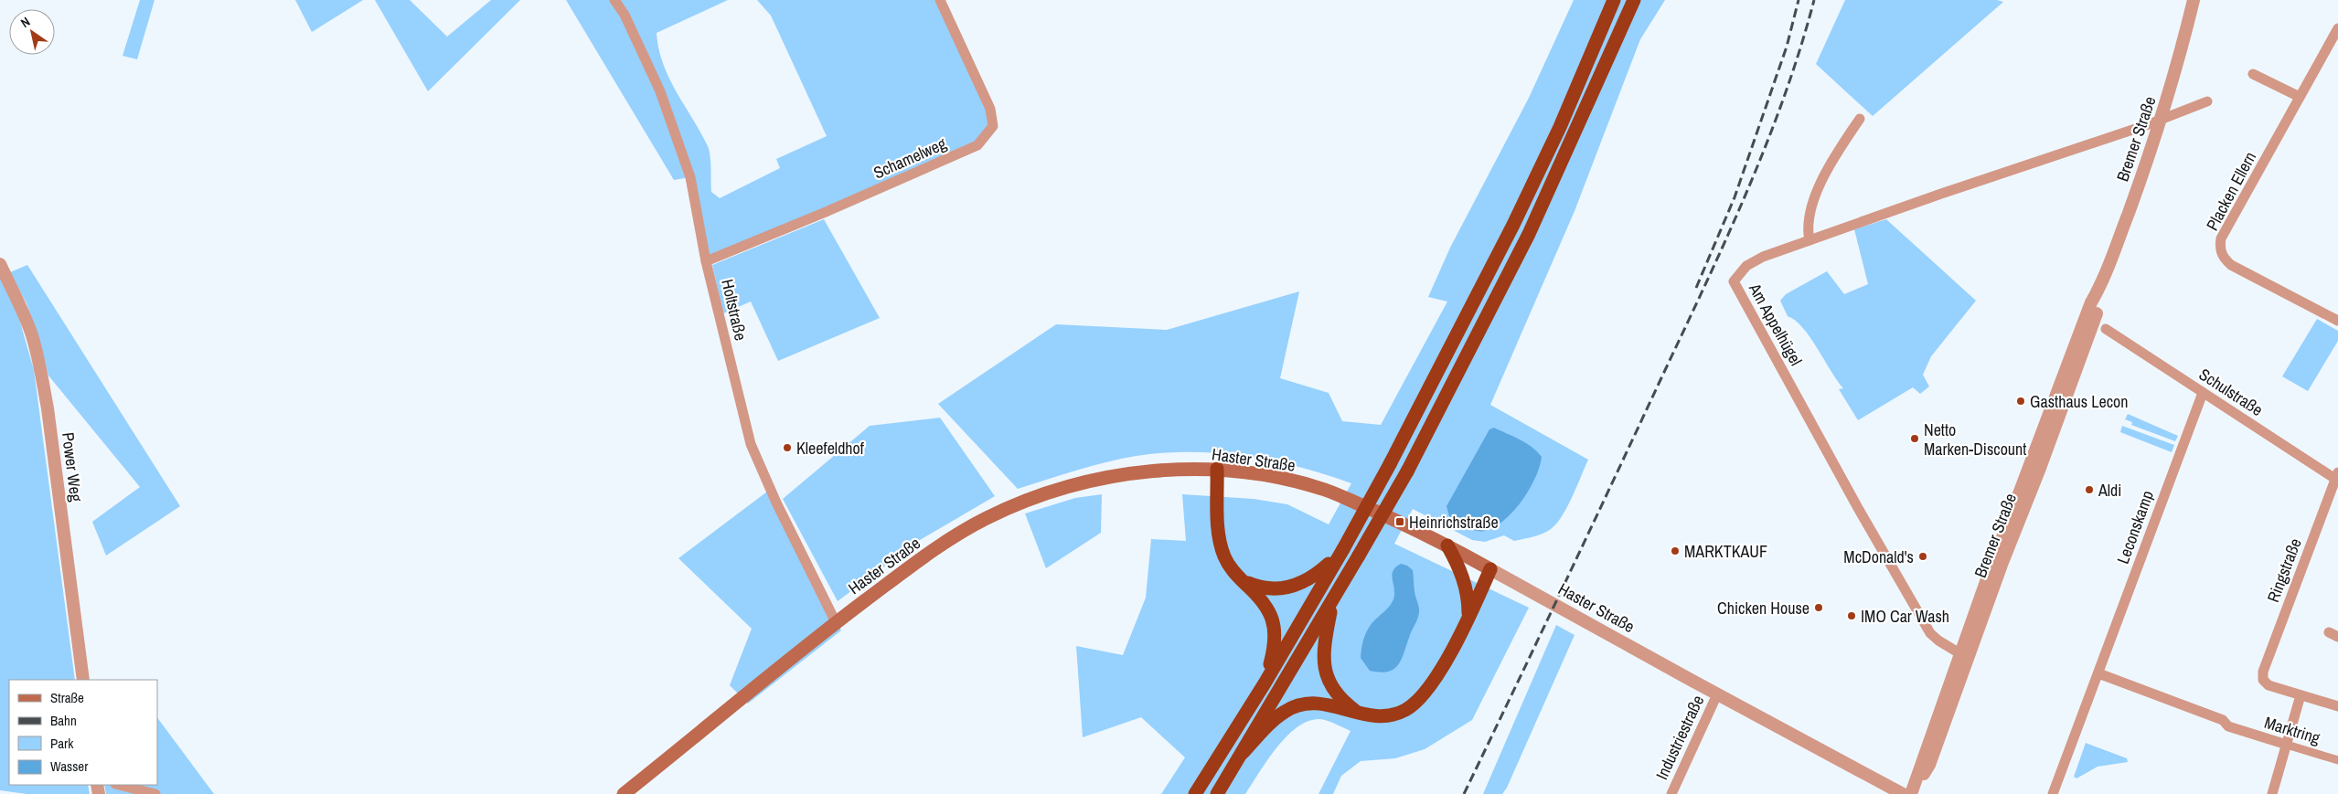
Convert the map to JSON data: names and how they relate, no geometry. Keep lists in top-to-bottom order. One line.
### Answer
{"streets":{"main road":["Haster Straße"],"street":["Bremer Straße","Schamelweg","Placken Ellern","Holtstraße","Am Appelhügel","Schulstraße","Power Weg","Leconskamp","Ringstraße","Marktring","Industriestraße"]},"crossings":[["Bremer Straße","Am Appelhügel"],["Schamelweg","Holtstraße"],["Holtstraße","Haster Straße"],["Schulstraße","Leconskamp"],["Schulstraße","Ringstraße"],["Haster Straße","Industriestraße"],["Leconskamp","Marktring"]],"places":{"other":["Gasthaus Lecon","Netto Marken-Discount","Kleefeldhof","Aldi","MARKTKAUF","McDonald's","Chicken House","IMO Car Wash"],"transit":["Heinrichstraße"]},"legend":["Straße","Bahn","Park","Wasser"],"north":"top left"}
